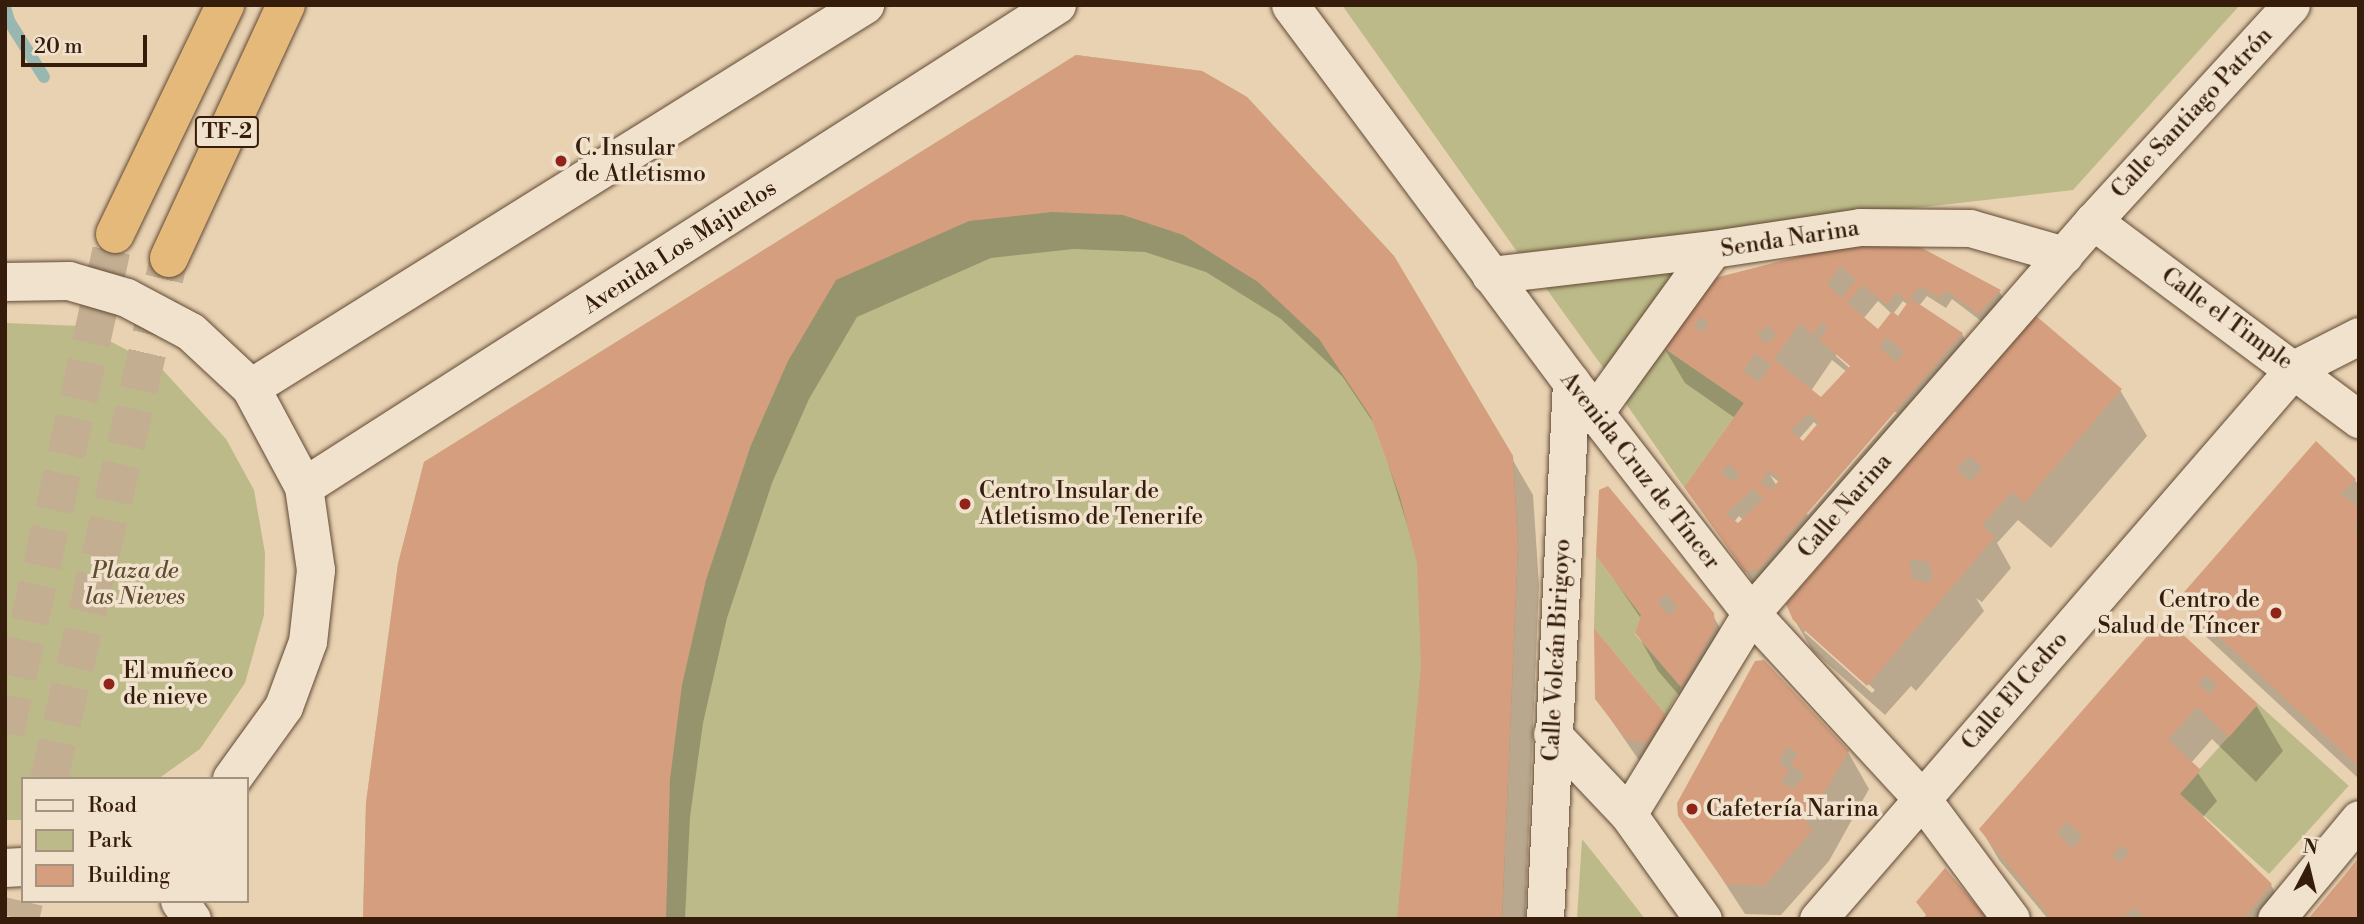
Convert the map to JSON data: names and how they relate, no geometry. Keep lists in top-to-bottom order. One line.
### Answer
{"streets":{"highway":["TF-2"],"street":["Calle Santiago Patrón","Senda Narina","Avenida Los Majuelos","Calle el Timple","Avenida Cruz de Tíncer","Calle Narina","Calle Volcán Birigoyo","Calle El Cedro"]},"crossings":[["Calle Santiago Patrón","Calle el Timple"],["Calle Santiago Patrón","Calle Narina"],["Senda Narina","Avenida Cruz de Tíncer"],["Senda Narina","Calle Narina"],["Calle el Timple","Calle Narina"],["Calle el Timple","Calle El Cedro"],["Avenida Cruz de Tíncer","Calle Narina"],["Avenida Cruz de Tíncer","Calle Volcán Birigoyo"],["Avenida Cruz de Tíncer","Calle El Cedro"]],"parks":["Plaza de las Nieves"],"places":["C. Insular de Atletismo","Centro Insular de Atletismo de Tenerife","Centro de Salud de Tíncer","El muñeco de nieve","Cafetería Narina"],"legend":["Road","Park","Building"],"scale_bar":"20 m","north":"top"}
